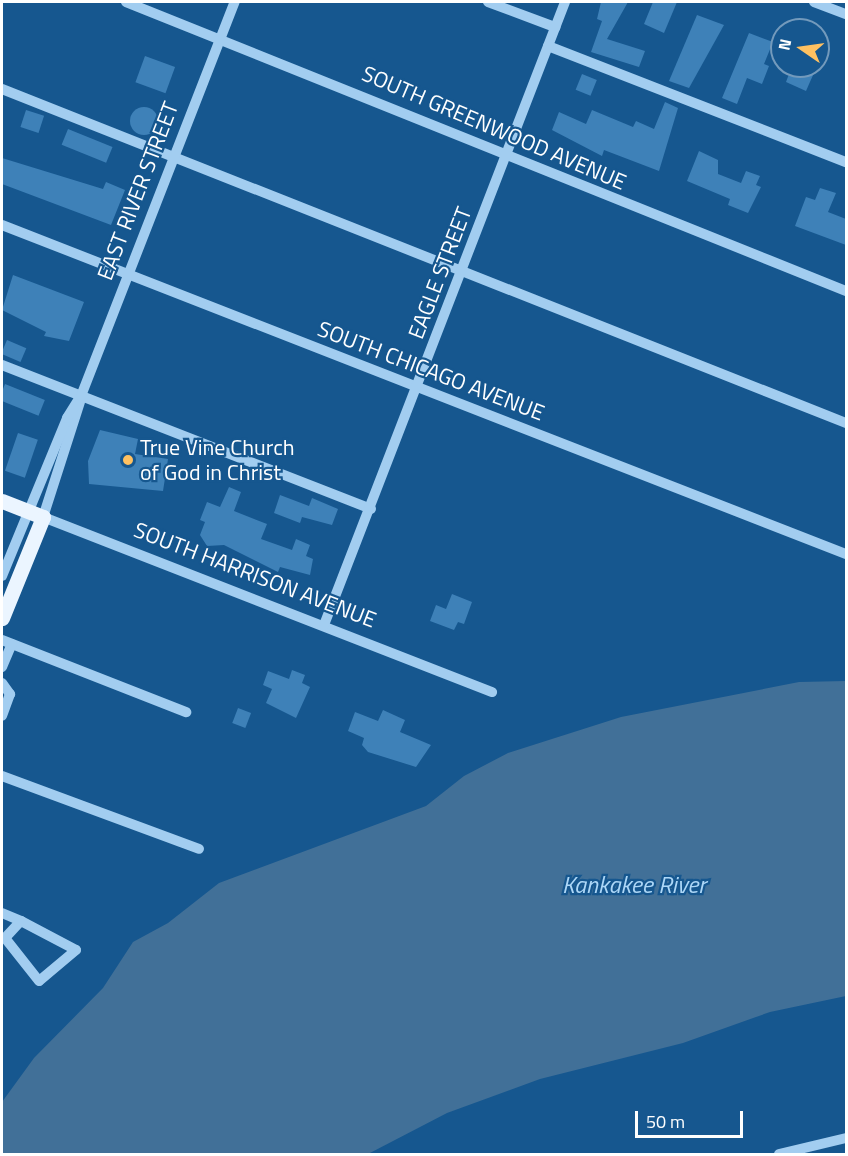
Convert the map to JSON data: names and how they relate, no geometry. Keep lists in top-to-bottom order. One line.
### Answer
{"streets":{"main road":["EAST RIVER STREET","SOUTH HARRISON AVENUE"],"street":["SOUTH GREENWOOD AVENUE","EAGLE STREET","SOUTH CHICAGO AVENUE"]},"crossings":[["SOUTH GREENWOOD AVENUE","EAST RIVER STREET"],["SOUTH GREENWOOD AVENUE","EAGLE STREET"],["EAST RIVER STREET","SOUTH CHICAGO AVENUE"],["EAST RIVER STREET","SOUTH HARRISON AVENUE"],["EAGLE STREET","SOUTH CHICAGO AVENUE"],["EAGLE STREET","SOUTH HARRISON AVENUE"]],"water":["Kankakee River"],"places":["True Vine Church of God in Christ"],"scale_bar":"50 m","north":"left"}
